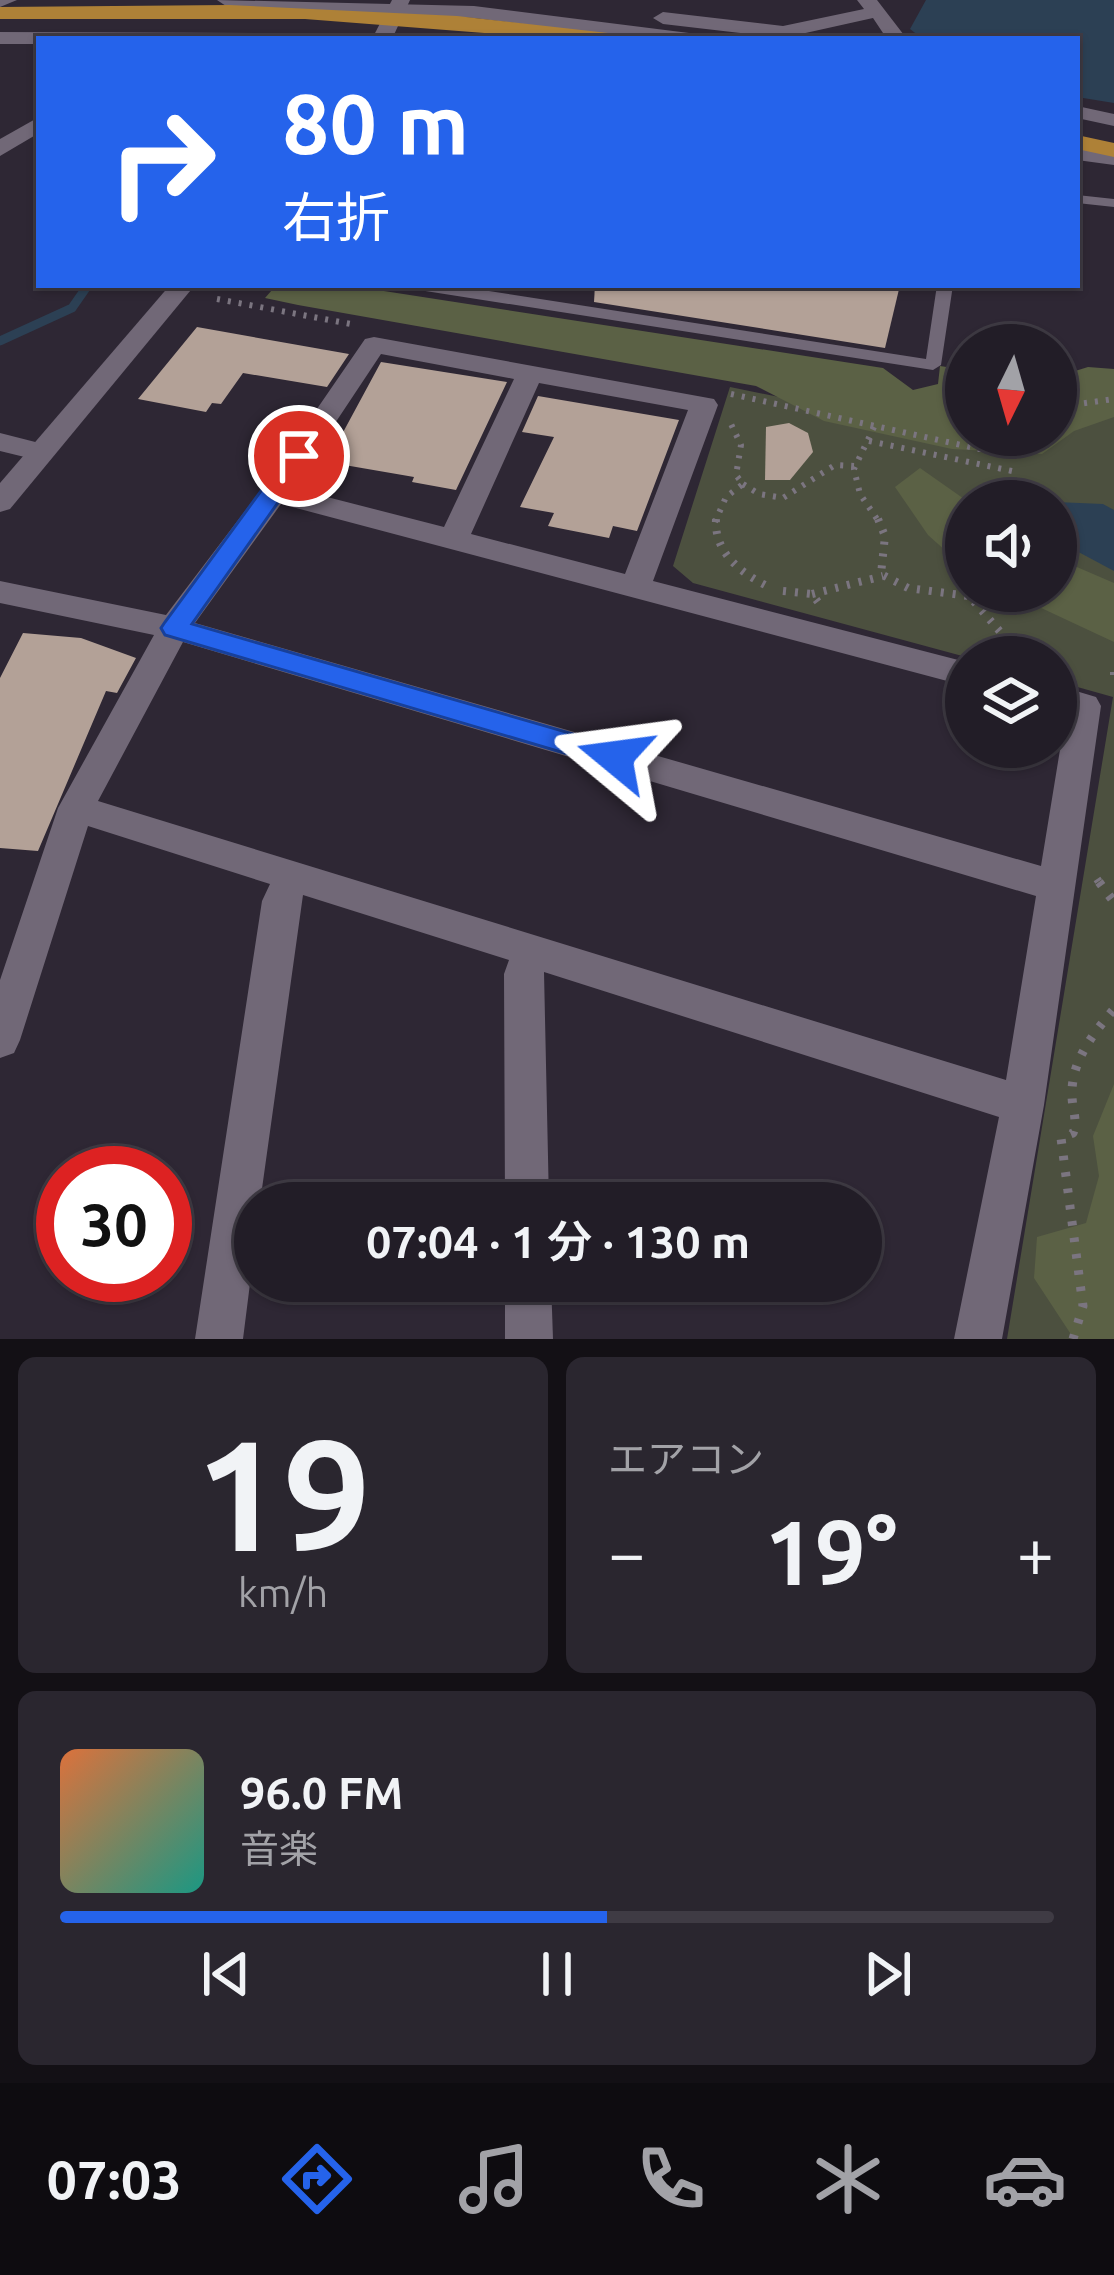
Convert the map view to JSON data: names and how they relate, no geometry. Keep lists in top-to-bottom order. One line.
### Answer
{"north":"bottom","page":{"turn":["80 m","右折"],"limit":"30","trip":"07:04 · 1 分 · 130 m","tile":[["19","km/h"],"エアコン"],"heat":["−","19°","+"],"song":["96.0 FM","音楽"],"tabs":"07:03"}}
